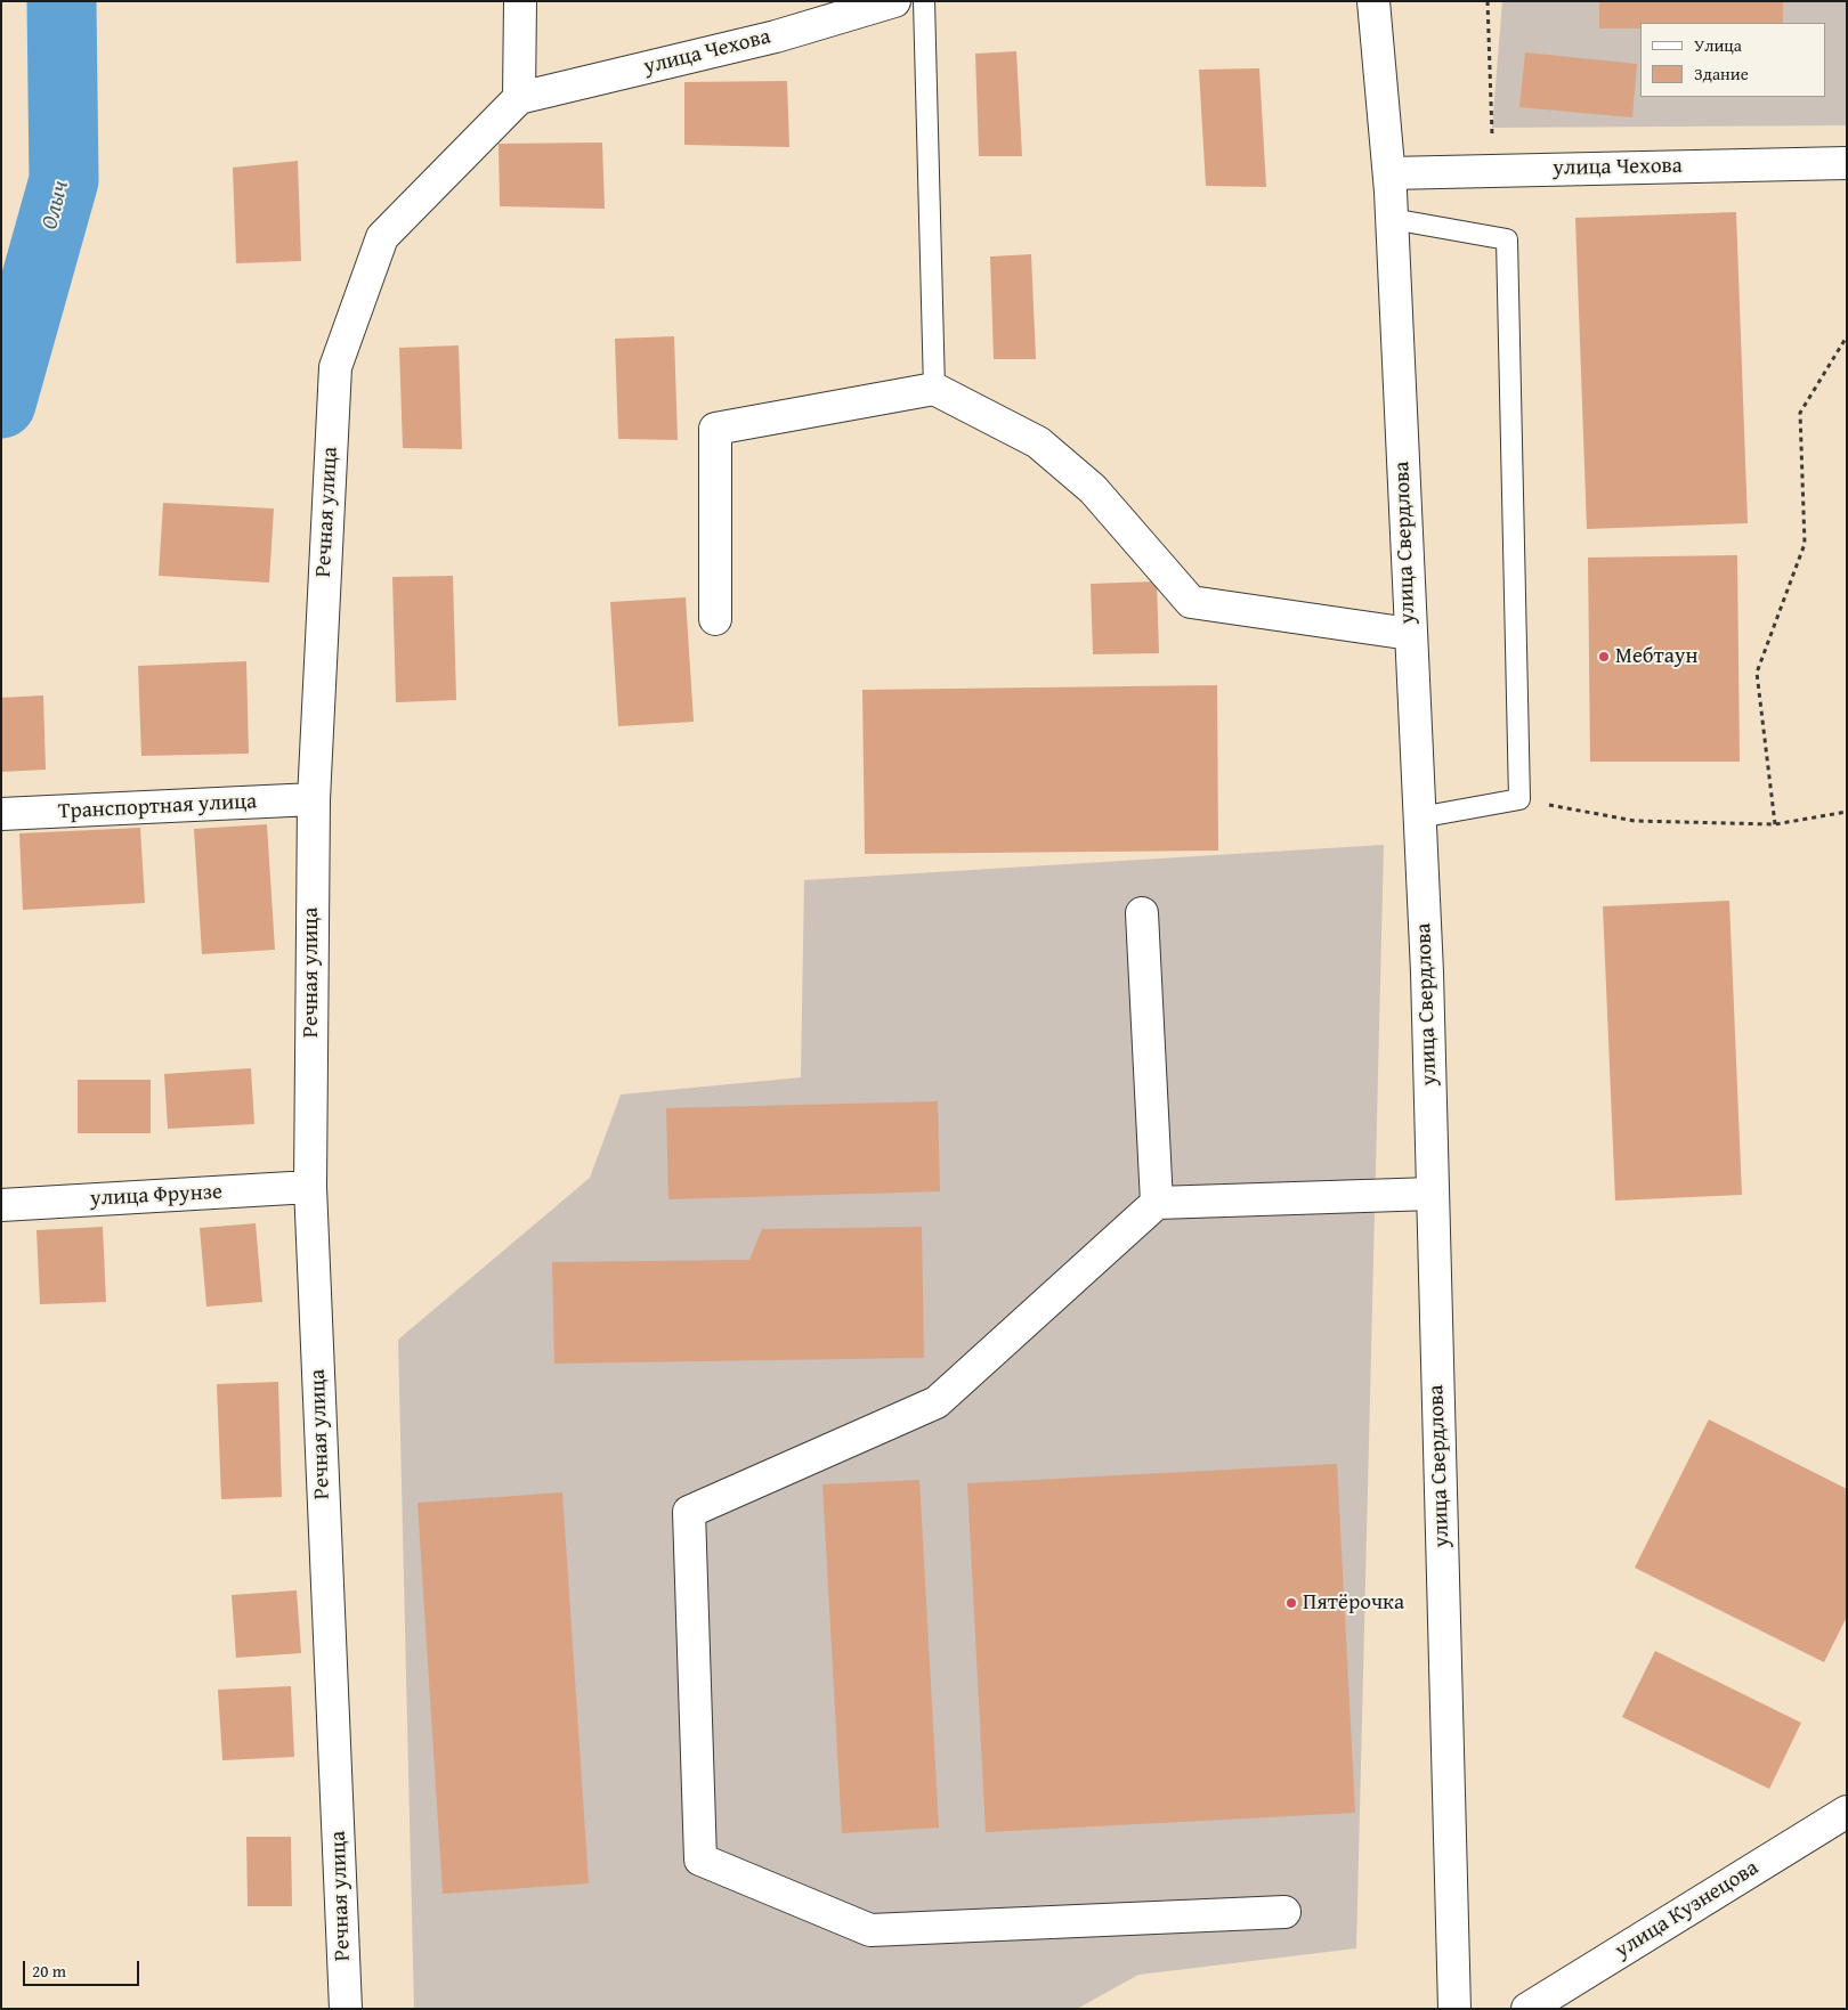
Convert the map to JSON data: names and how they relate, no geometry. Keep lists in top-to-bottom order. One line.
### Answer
{"streets":{"street":["улица Чехова","Речная улица","улица Свердлова","Транспортная улица","улица Фрунзе","улица Кузнецова"]},"crossings":[["улица Чехова","Речная улица"],["улица Чехова","улица Свердлова"],["Речная улица","Транспортная улица"],["Речная улица","улица Фрунзе"]],"water":["Олыч"],"places":["Мебтаун","Пятёрочка"],"legend":["Улица","Здание"],"scale_bar":"20 m"}
